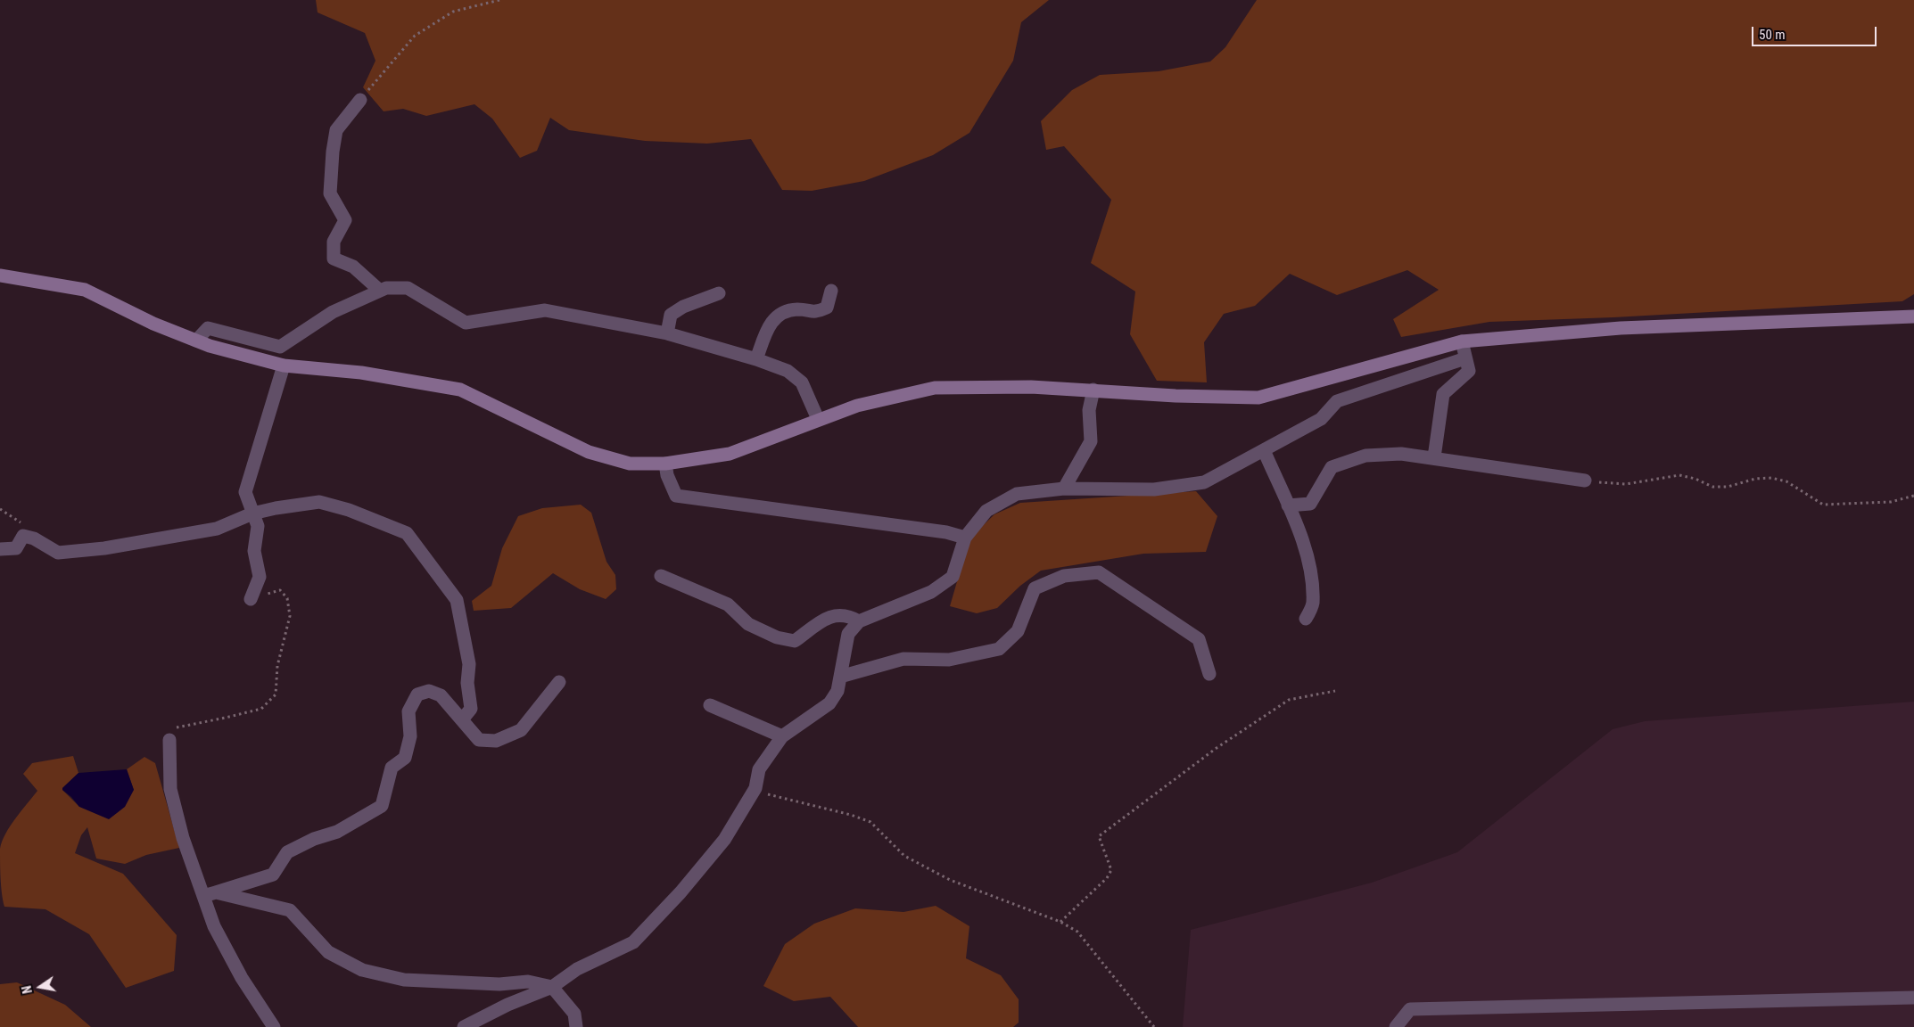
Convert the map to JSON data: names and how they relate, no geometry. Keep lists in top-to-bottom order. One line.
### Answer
{"scale_bar":"50 m","north":"left"}
